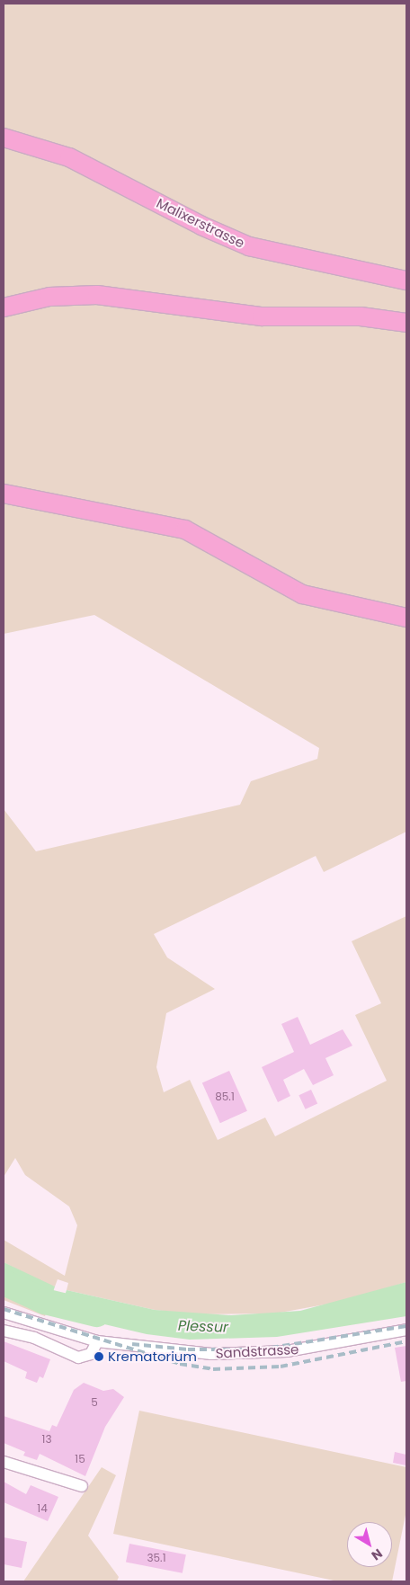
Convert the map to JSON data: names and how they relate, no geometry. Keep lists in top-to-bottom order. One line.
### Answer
{"streets":{"main road":["Malixerstrasse"],"street":["Sandstrasse"]},"water":["Plessur"],"places":["Krematorium"],"house_numbers":["85.1","5","13","15","14","35.1"],"north":"bottom right"}
